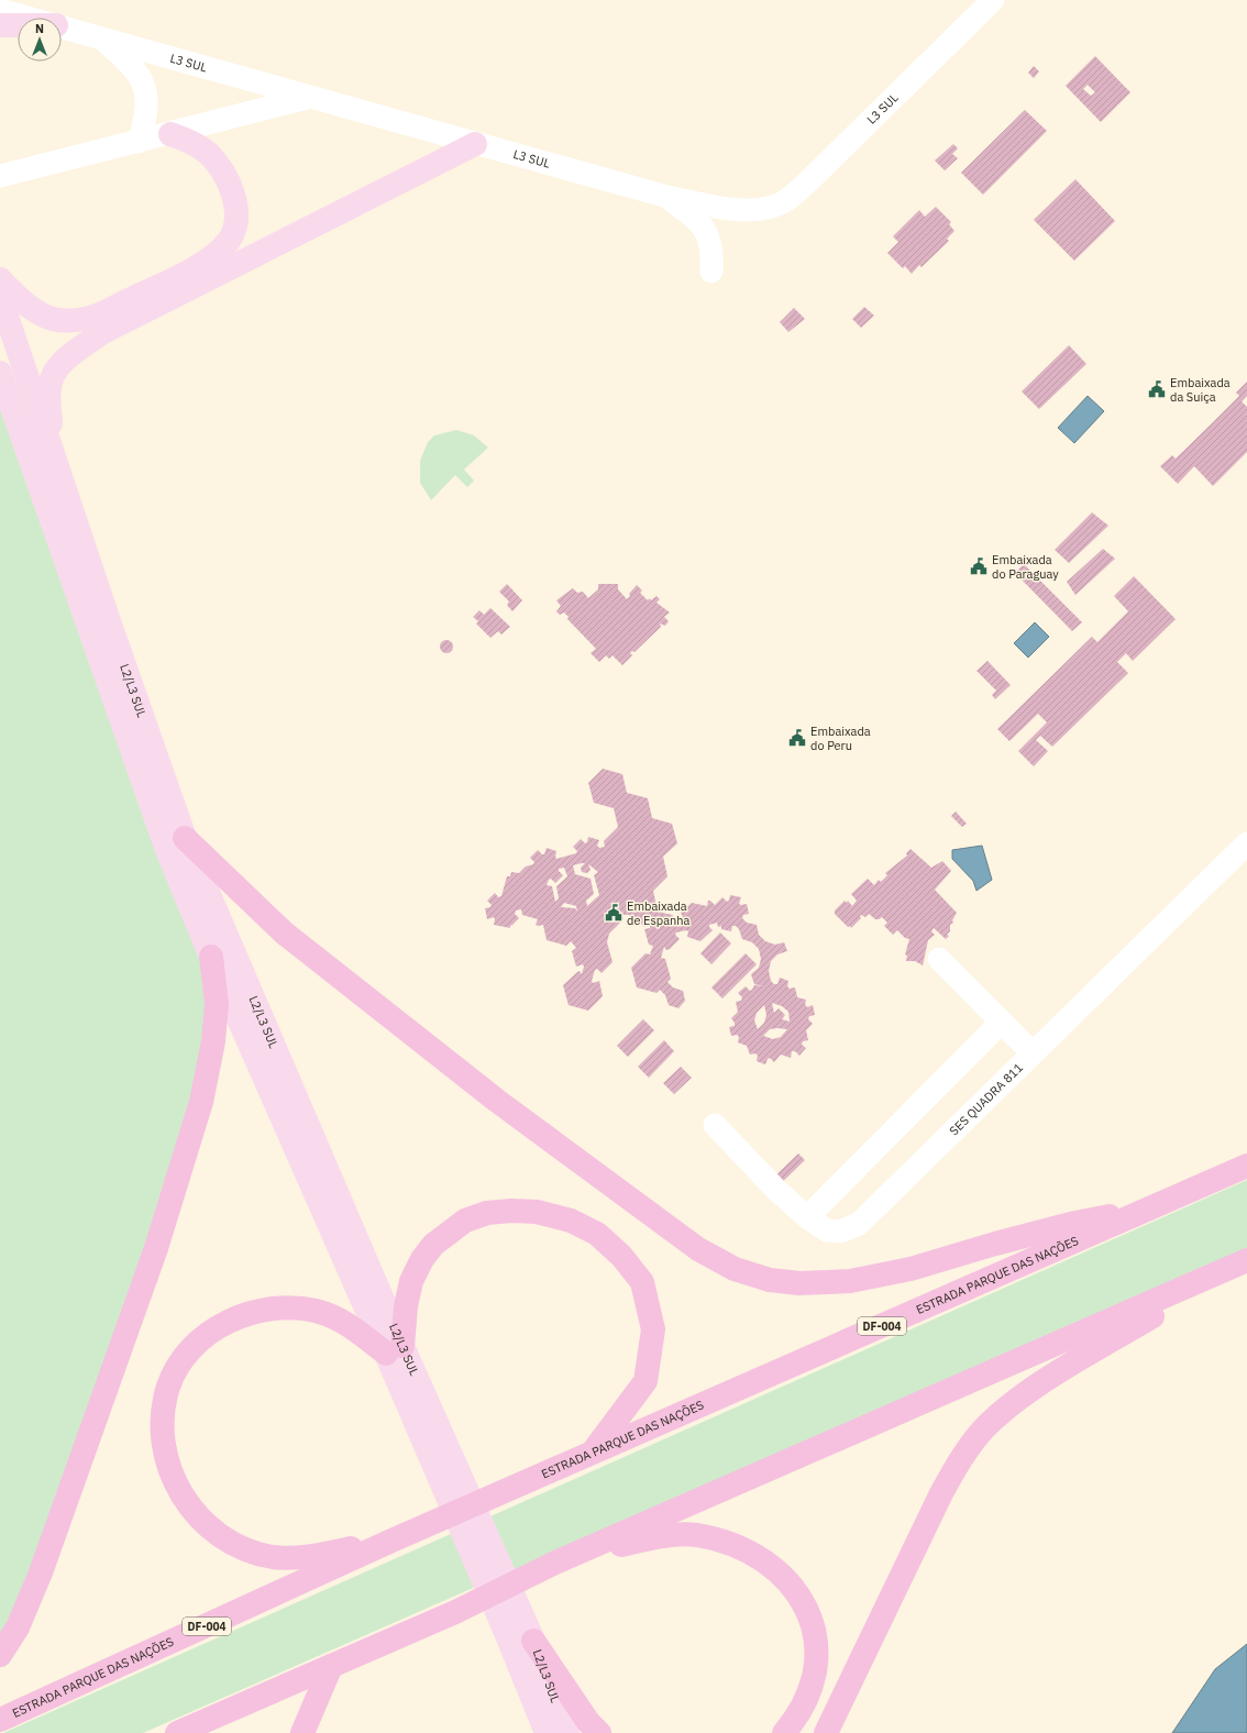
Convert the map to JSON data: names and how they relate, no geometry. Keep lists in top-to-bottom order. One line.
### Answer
{"streets":{"highway":["ESTRADA PARQUE DAS NAÇÕES","DF-004"],"main road":["L2/L3 SUL"],"street":["L3 SUL","SES QUADRA 811"]},"places":{"public building":["Embaixada da Suiça","Embaixada do Paraguay","Embaixada do Peru","Embaixada de Espanha"]},"north":"top"}
